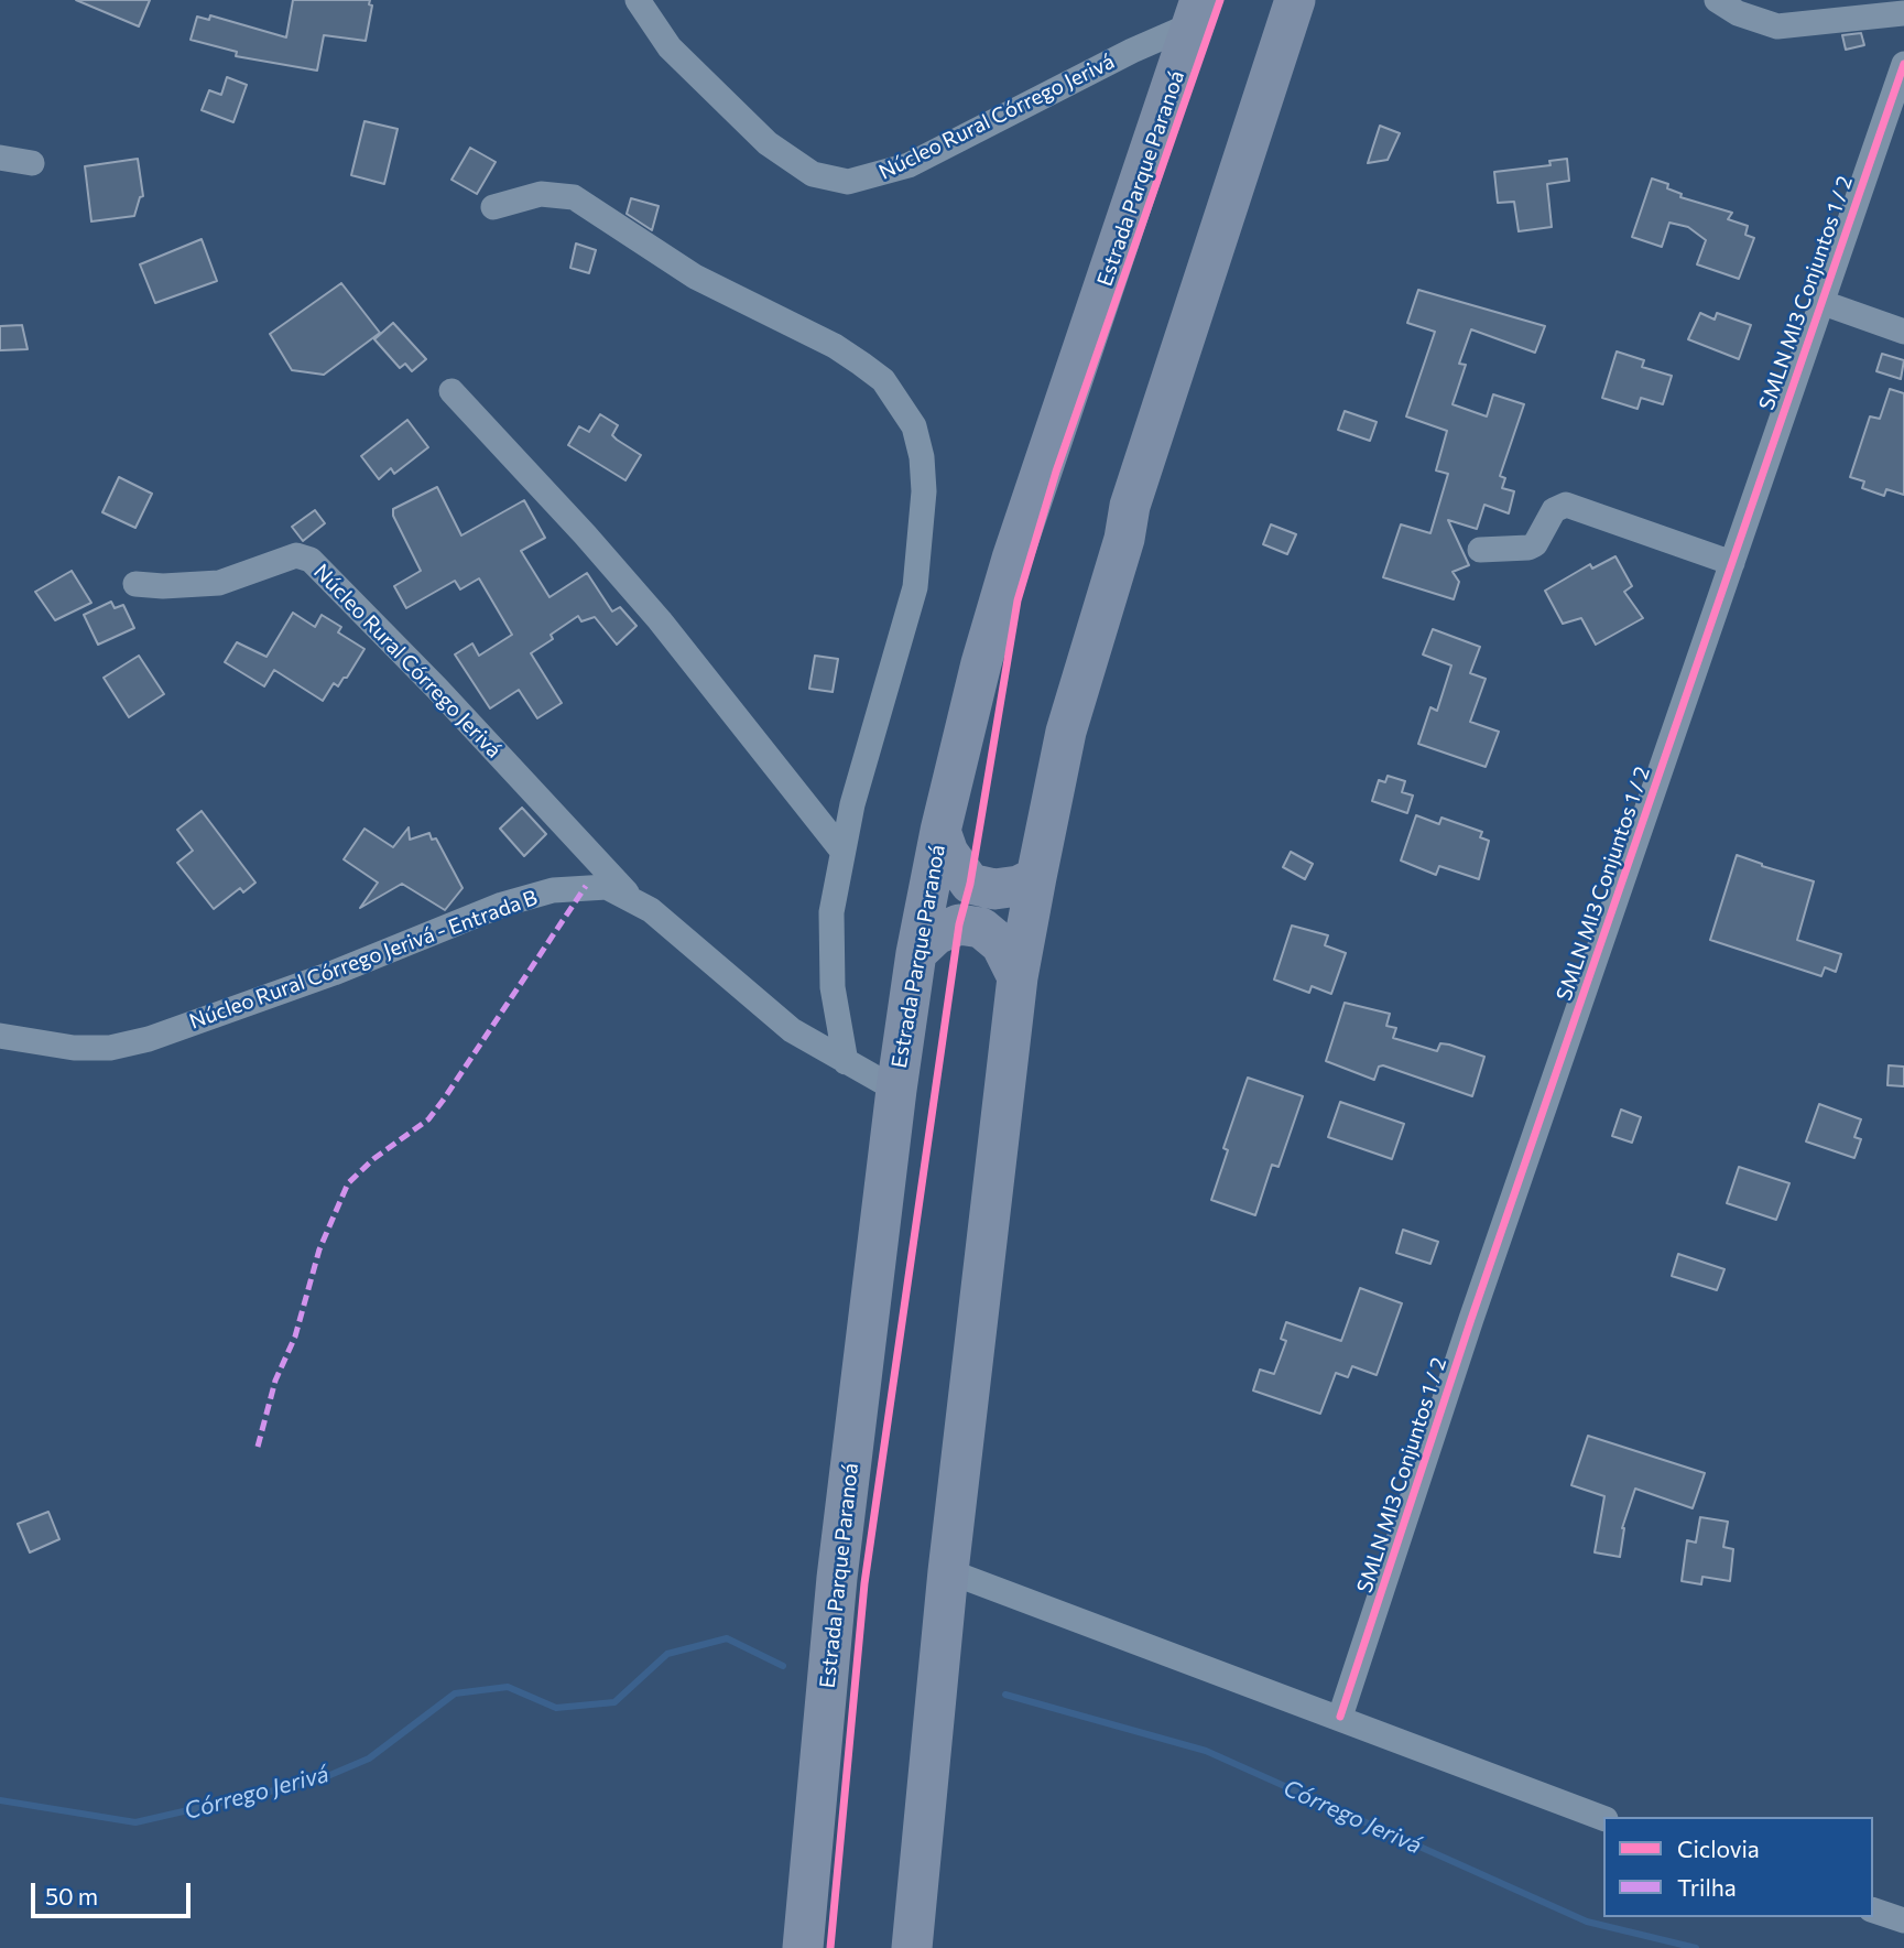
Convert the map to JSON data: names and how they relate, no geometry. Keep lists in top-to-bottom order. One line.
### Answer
{"streets":{"main road":["Estrada Parque Paranoá"],"street":["Núcleo Rural Córrego Jerivá","SMLN MI3 Conjuntos 1 / 2","Núcleo Rural Córrego Jerivá - Entrada B"]},"crossings":[["Núcleo Rural Córrego Jerivá","Estrada Parque Paranoá"],["Núcleo Rural Córrego Jerivá","Núcleo Rural Córrego Jerivá - Entrada B"],["Estrada Parque Paranoá","Núcleo Rural Córrego Jerivá - Entrada B"]],"water":["Córrego Jerivá"],"legend":["Ciclovia","Trilha"],"scale_bar":"50 m"}
